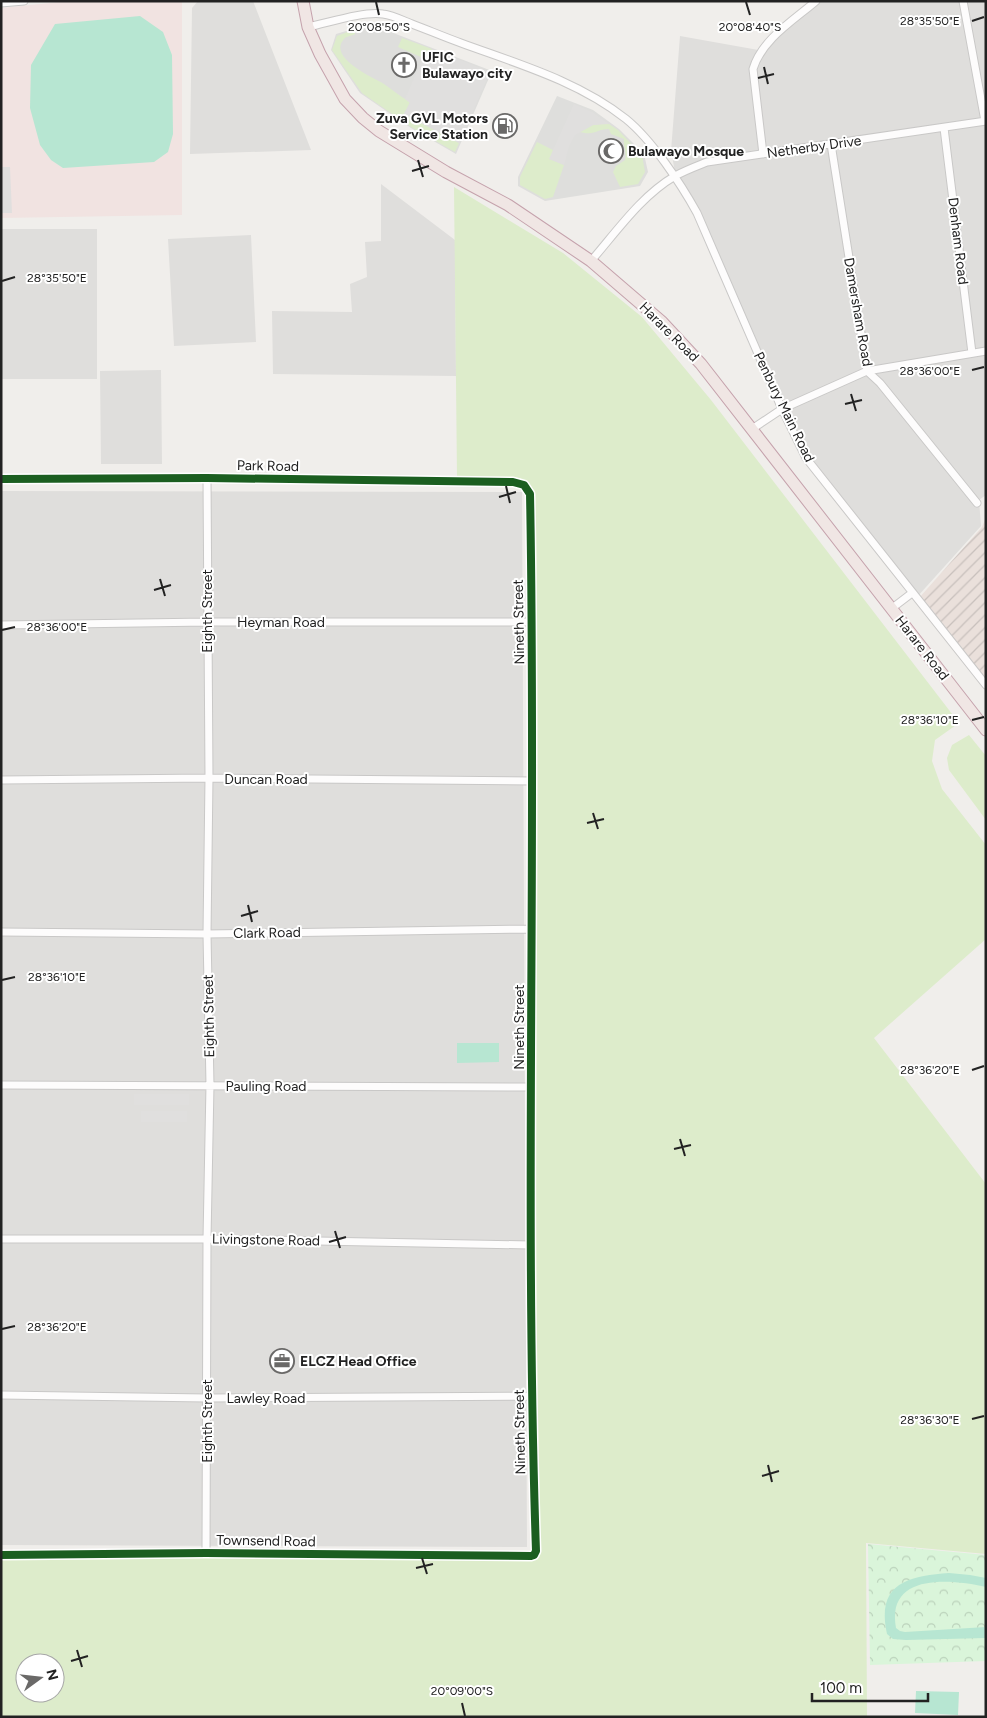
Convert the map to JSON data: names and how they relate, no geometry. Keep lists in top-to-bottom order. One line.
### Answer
{"streets":{"highway":["Harare Road"],"street":["Netherby Drive","Denham Road","Damersham Road","Penbury Main Road","Park Road","Eighth Street","Heyman Road","Nineth Street","Duncan Road","Clark Road","Pauling Road","Livingstone Road","Lawley Road","Townsend Road"]},"crossings":[["Netherby Drive","Denham Road"],["Netherby Drive","Damersham Road"],["Netherby Drive","Harare Road"],["Netherby Drive","Penbury Main Road"],["Harare Road","Penbury Main Road"],["Park Road","Eighth Street"],["Park Road","Nineth Street"],["Eighth Street","Heyman Road"],["Eighth Street","Duncan Road"],["Eighth Street","Clark Road"],["Eighth Street","Pauling Road"],["Eighth Street","Livingstone Road"],["Eighth Street","Lawley Road"],["Eighth Street","Townsend Road"],["Heyman Road","Nineth Street"],["Nineth Street","Duncan Road"],["Nineth Street","Clark Road"],["Nineth Street","Pauling Road"],["Nineth Street","Livingstone Road"],["Nineth Street","Lawley Road"],["Nineth Street","Townsend Road"]],"places":{"church":["UFIC Bulawayo city"],"fuel station":["Zuva GVL Motors Service Station"],"mosque":["Bulawayo Mosque"],"office":["ELCZ Head Office"]},"scale_bar":"100 m","north":"right","coordinates":["28°35'50\"E","20°08'50\"S","20°08'40\"S","28°36'00\"E","28°36'10\"E","28°36'20\"E","28°36'30\"E","20°09'00\"S"]}
